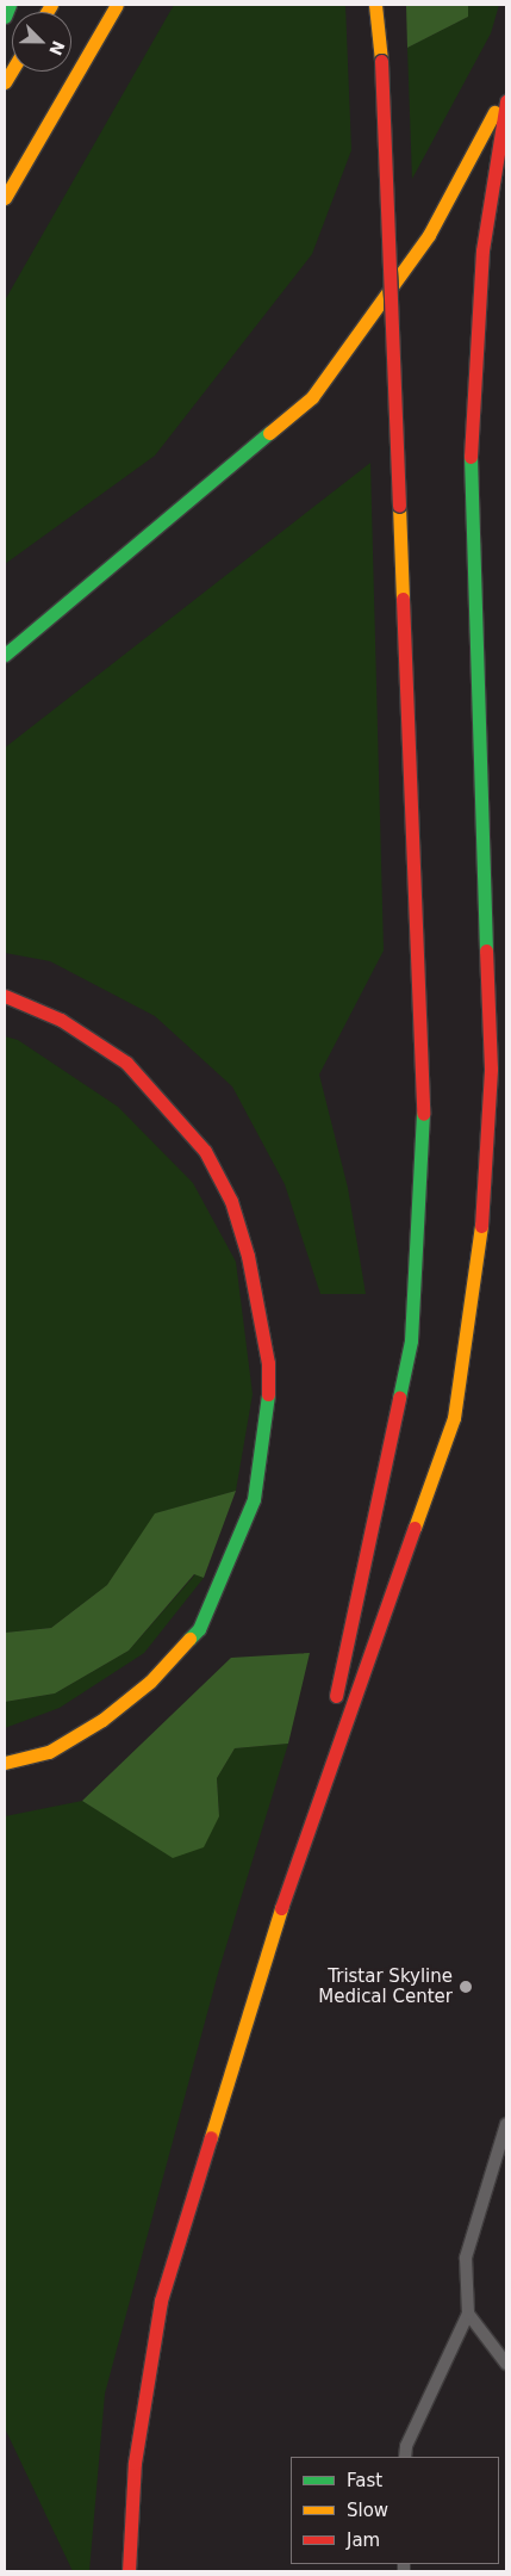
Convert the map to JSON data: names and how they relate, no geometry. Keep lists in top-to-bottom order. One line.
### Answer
{"places":["Tristar Skyline Medical Center"],"legend":["Fast","Slow","Jam"],"north":"bottom right"}
